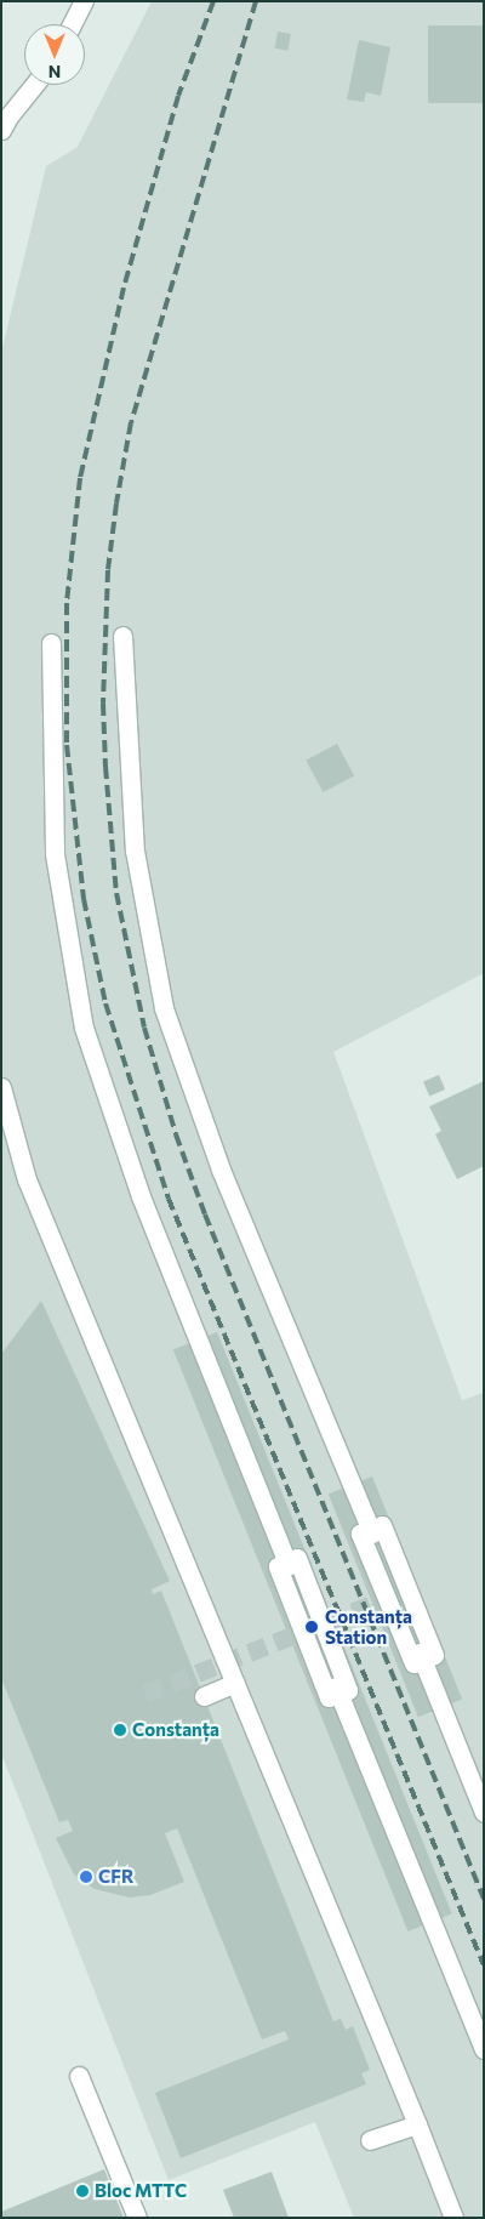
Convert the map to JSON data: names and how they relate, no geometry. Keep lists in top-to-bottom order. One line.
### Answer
{"places":["Constanța Station","Constanța","CFR","Bloc MTTC"],"north":"bottom"}
